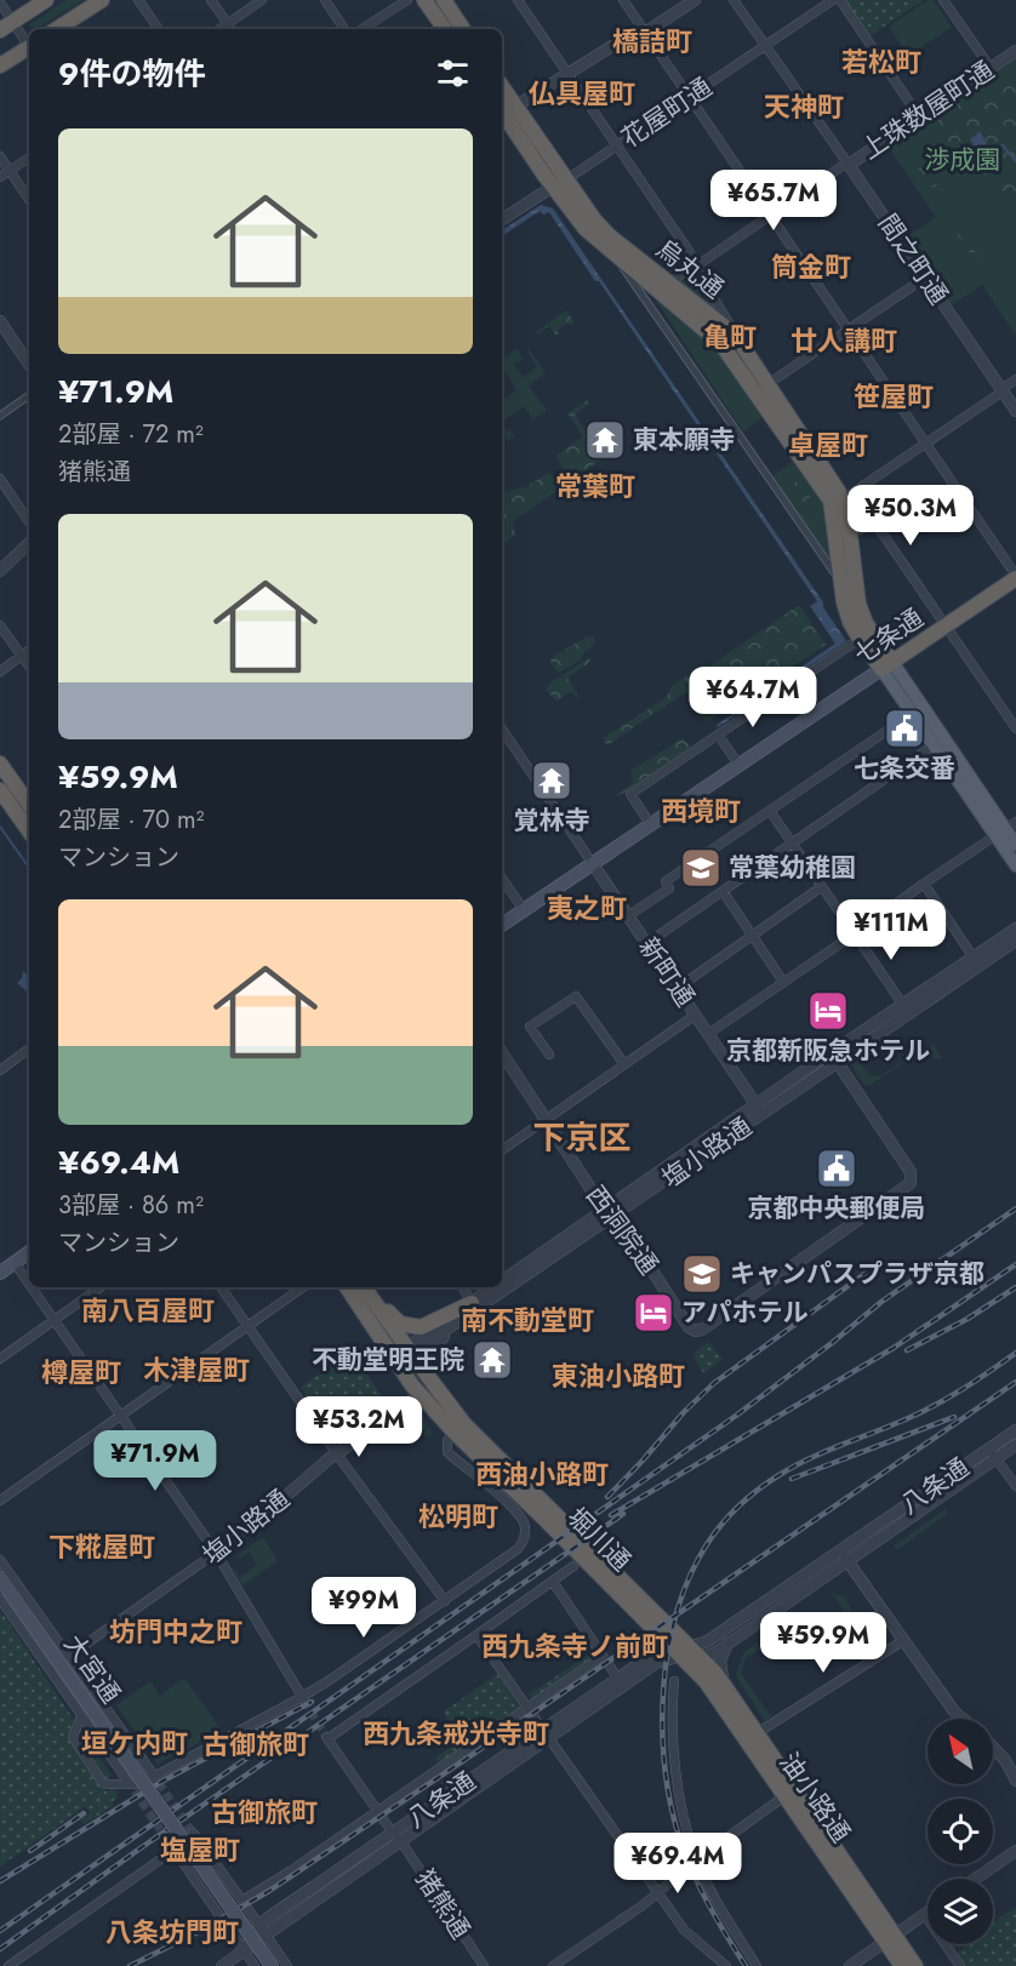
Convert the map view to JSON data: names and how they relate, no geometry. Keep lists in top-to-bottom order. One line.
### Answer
{"streets":{"highway":["烏丸通","七条通","堀川通","油小路通"],"main road":["大宮通"],"street":["上珠数屋町通","花屋町通","間之町通","新町通","塩小路通","西洞院通","八条通","猪熊通"]},"crossings":[["上珠数屋町通","間之町通"],["上珠数屋町通","烏丸通"],["花屋町通","間之町通"],["花屋町通","烏丸通"],["烏丸通","七条通"],["七条通","新町通"],["新町通","塩小路通"],["塩小路通","西洞院通"],["塩小路通","堀川通"],["塩小路通","大宮通"],["八条通","堀川通"],["八条通","油小路通"],["八条通","猪熊通"],["堀川通","油小路通"]],"districts":["橋詰町","若松町","仏具屋町","天神町","筒金町","亀町","廿人講町","笹屋町","卓屋町","常葉町","西境町","夷之町","下京区","南八百屋町","南不動堂町","木津屋町","樽屋町","東油小路町","西油小路町","松明町","下糀屋町","坊門中之町","西九条寺ノ前町","西九条戒光寺町","垣ケ内町","古御旅町","古御旅町","塩屋町","八条坊門町"],"parks":["渉成園"],"places":{"temple":["東本願寺","覚林寺","不動堂明王院"],"public building":["七条交番","京都中央郵便局"],"school or university":["常葉幼稚園","キャンパスプラザ京都"],"hotel":["京都新阪急ホテル","アパホテル"]},"north":"top left","page":{"heading":"9件の物件","list":[{"name":"¥71.9M","note":"2部屋 · 72 m² · 猪熊通"},{"name":"¥59.9M","note":"2部屋 · 70 m² · マンション"},{"name":"¥69.4M","note":"3部屋 · 86 m² · マンション"}],"price":["¥65.7M","¥50.3M","¥64.7M","¥111M","¥53.2M","¥71.9M","¥99M","¥59.9M","¥69.4M"]}}
